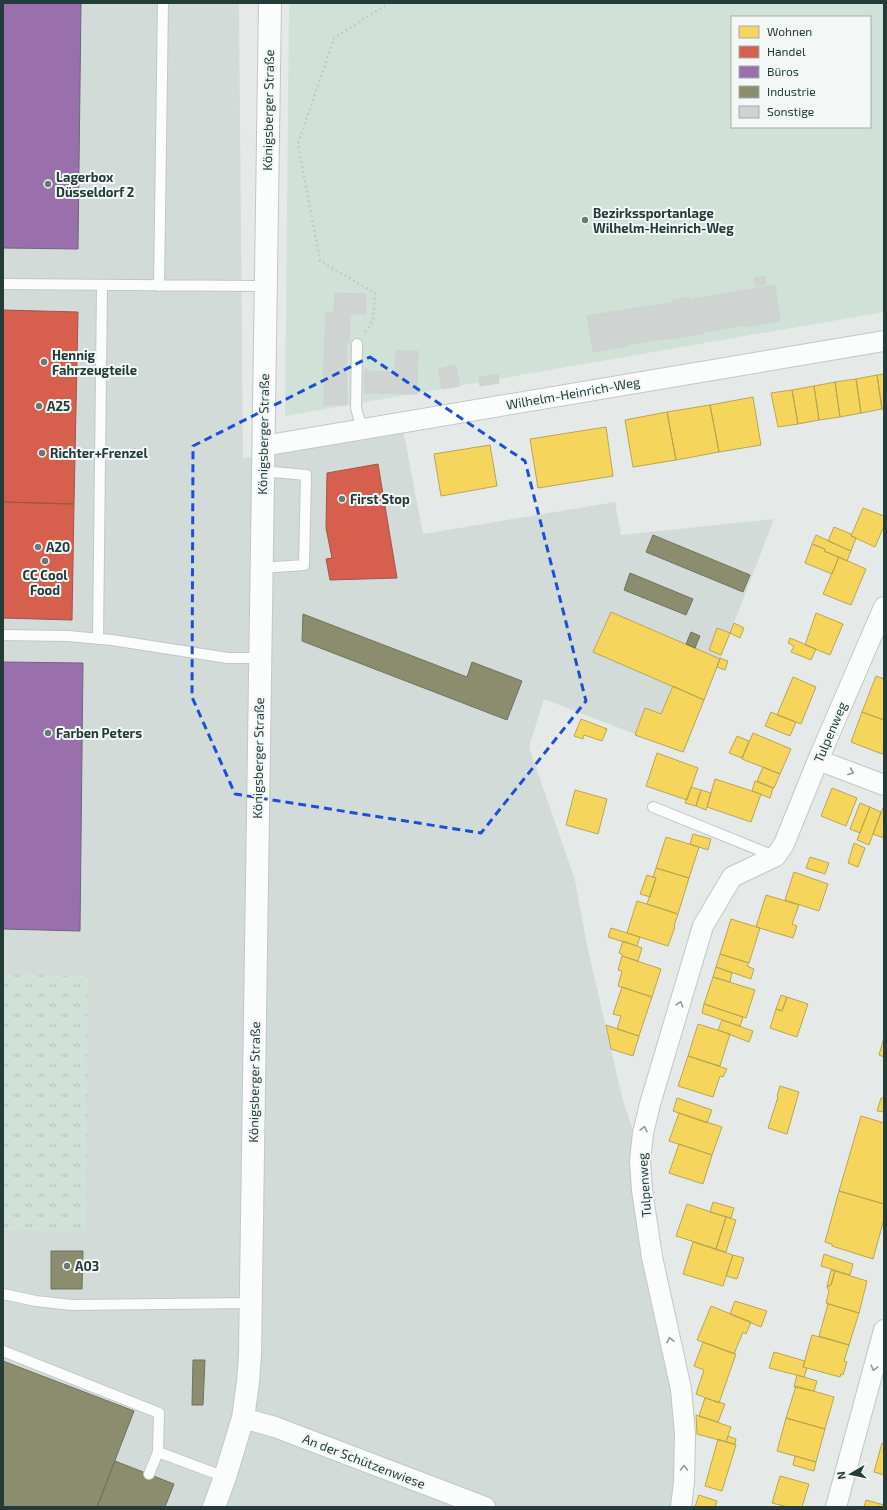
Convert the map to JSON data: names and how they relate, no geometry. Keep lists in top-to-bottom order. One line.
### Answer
{"streets":{"main road":["Königsberger Straße"],"street":["Wilhelm-Heinrich-Weg","Tulpenweg","An der Schützenwiese"]},"crossings":[["Königsberger Straße","Wilhelm-Heinrich-Weg"],["Königsberger Straße","An der Schützenwiese"]],"one_way":["Tulpenweg"],"places":["Lagerbox Düsseldorf 2","Bezirkssportanlage Wilhelm-Heinrich-Weg","Hennig Fahrzeugteile","A25","Richter+Frenzel","First Stop","A20","CC Cool Food","Farben Peters","A03"],"legend":["Wohnen","Handel","Büros","Industrie","Sonstige"],"north":"left"}
